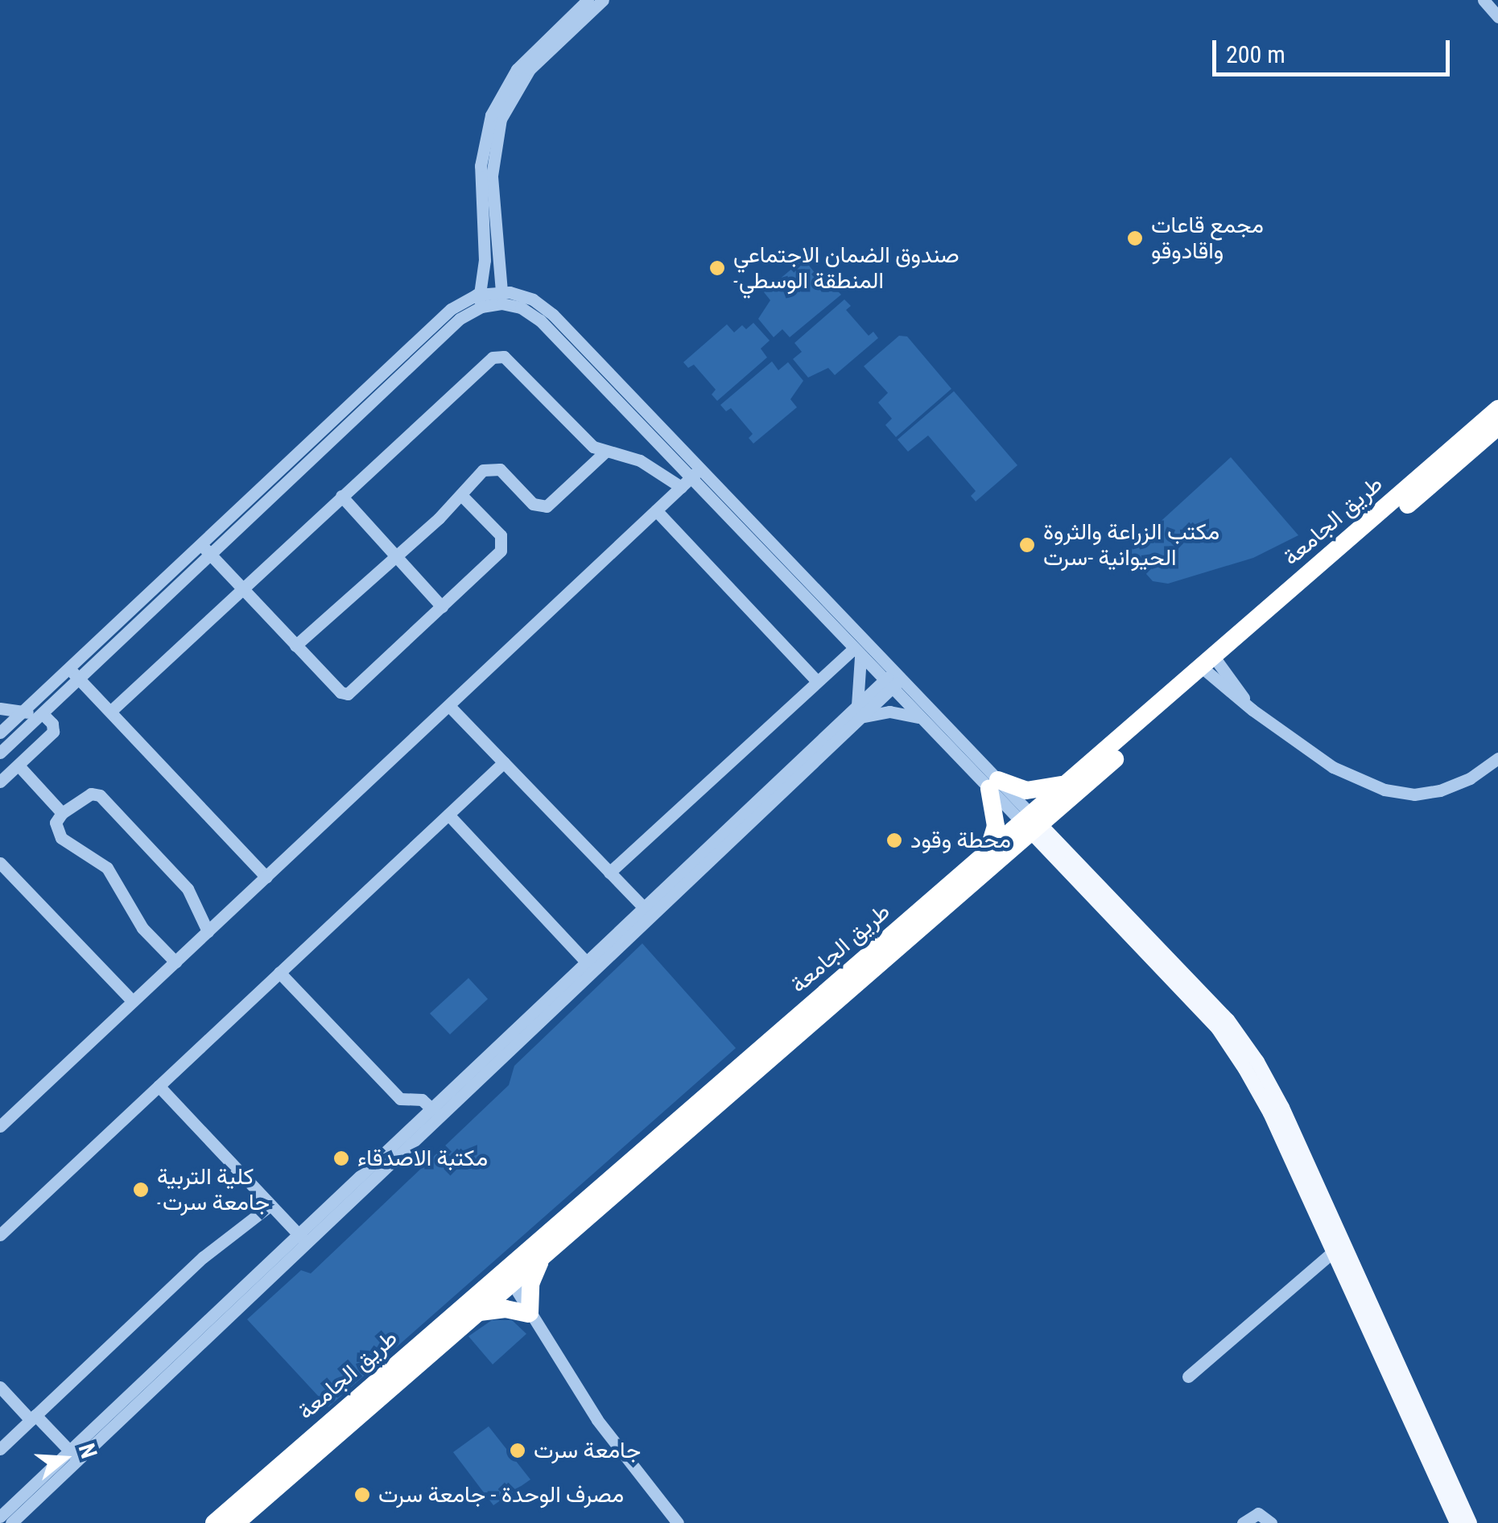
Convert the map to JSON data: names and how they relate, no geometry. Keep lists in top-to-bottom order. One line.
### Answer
{"streets":{"highway":["طريق الجامعة"]},"places":["مجمع قاعات واقادوقو","صندوق الضمان الاجتماعي -المنطقة الوسطي","مكتب الزراعة والثروة الحيوانية -سرت","محطة وقود","مكتبة الاصدقاء","كلية التربية -جامعة سرت","جامعة سرت","مصرف الوحدة - جامعة سرت"],"scale_bar":"200 m","north":"right"}
